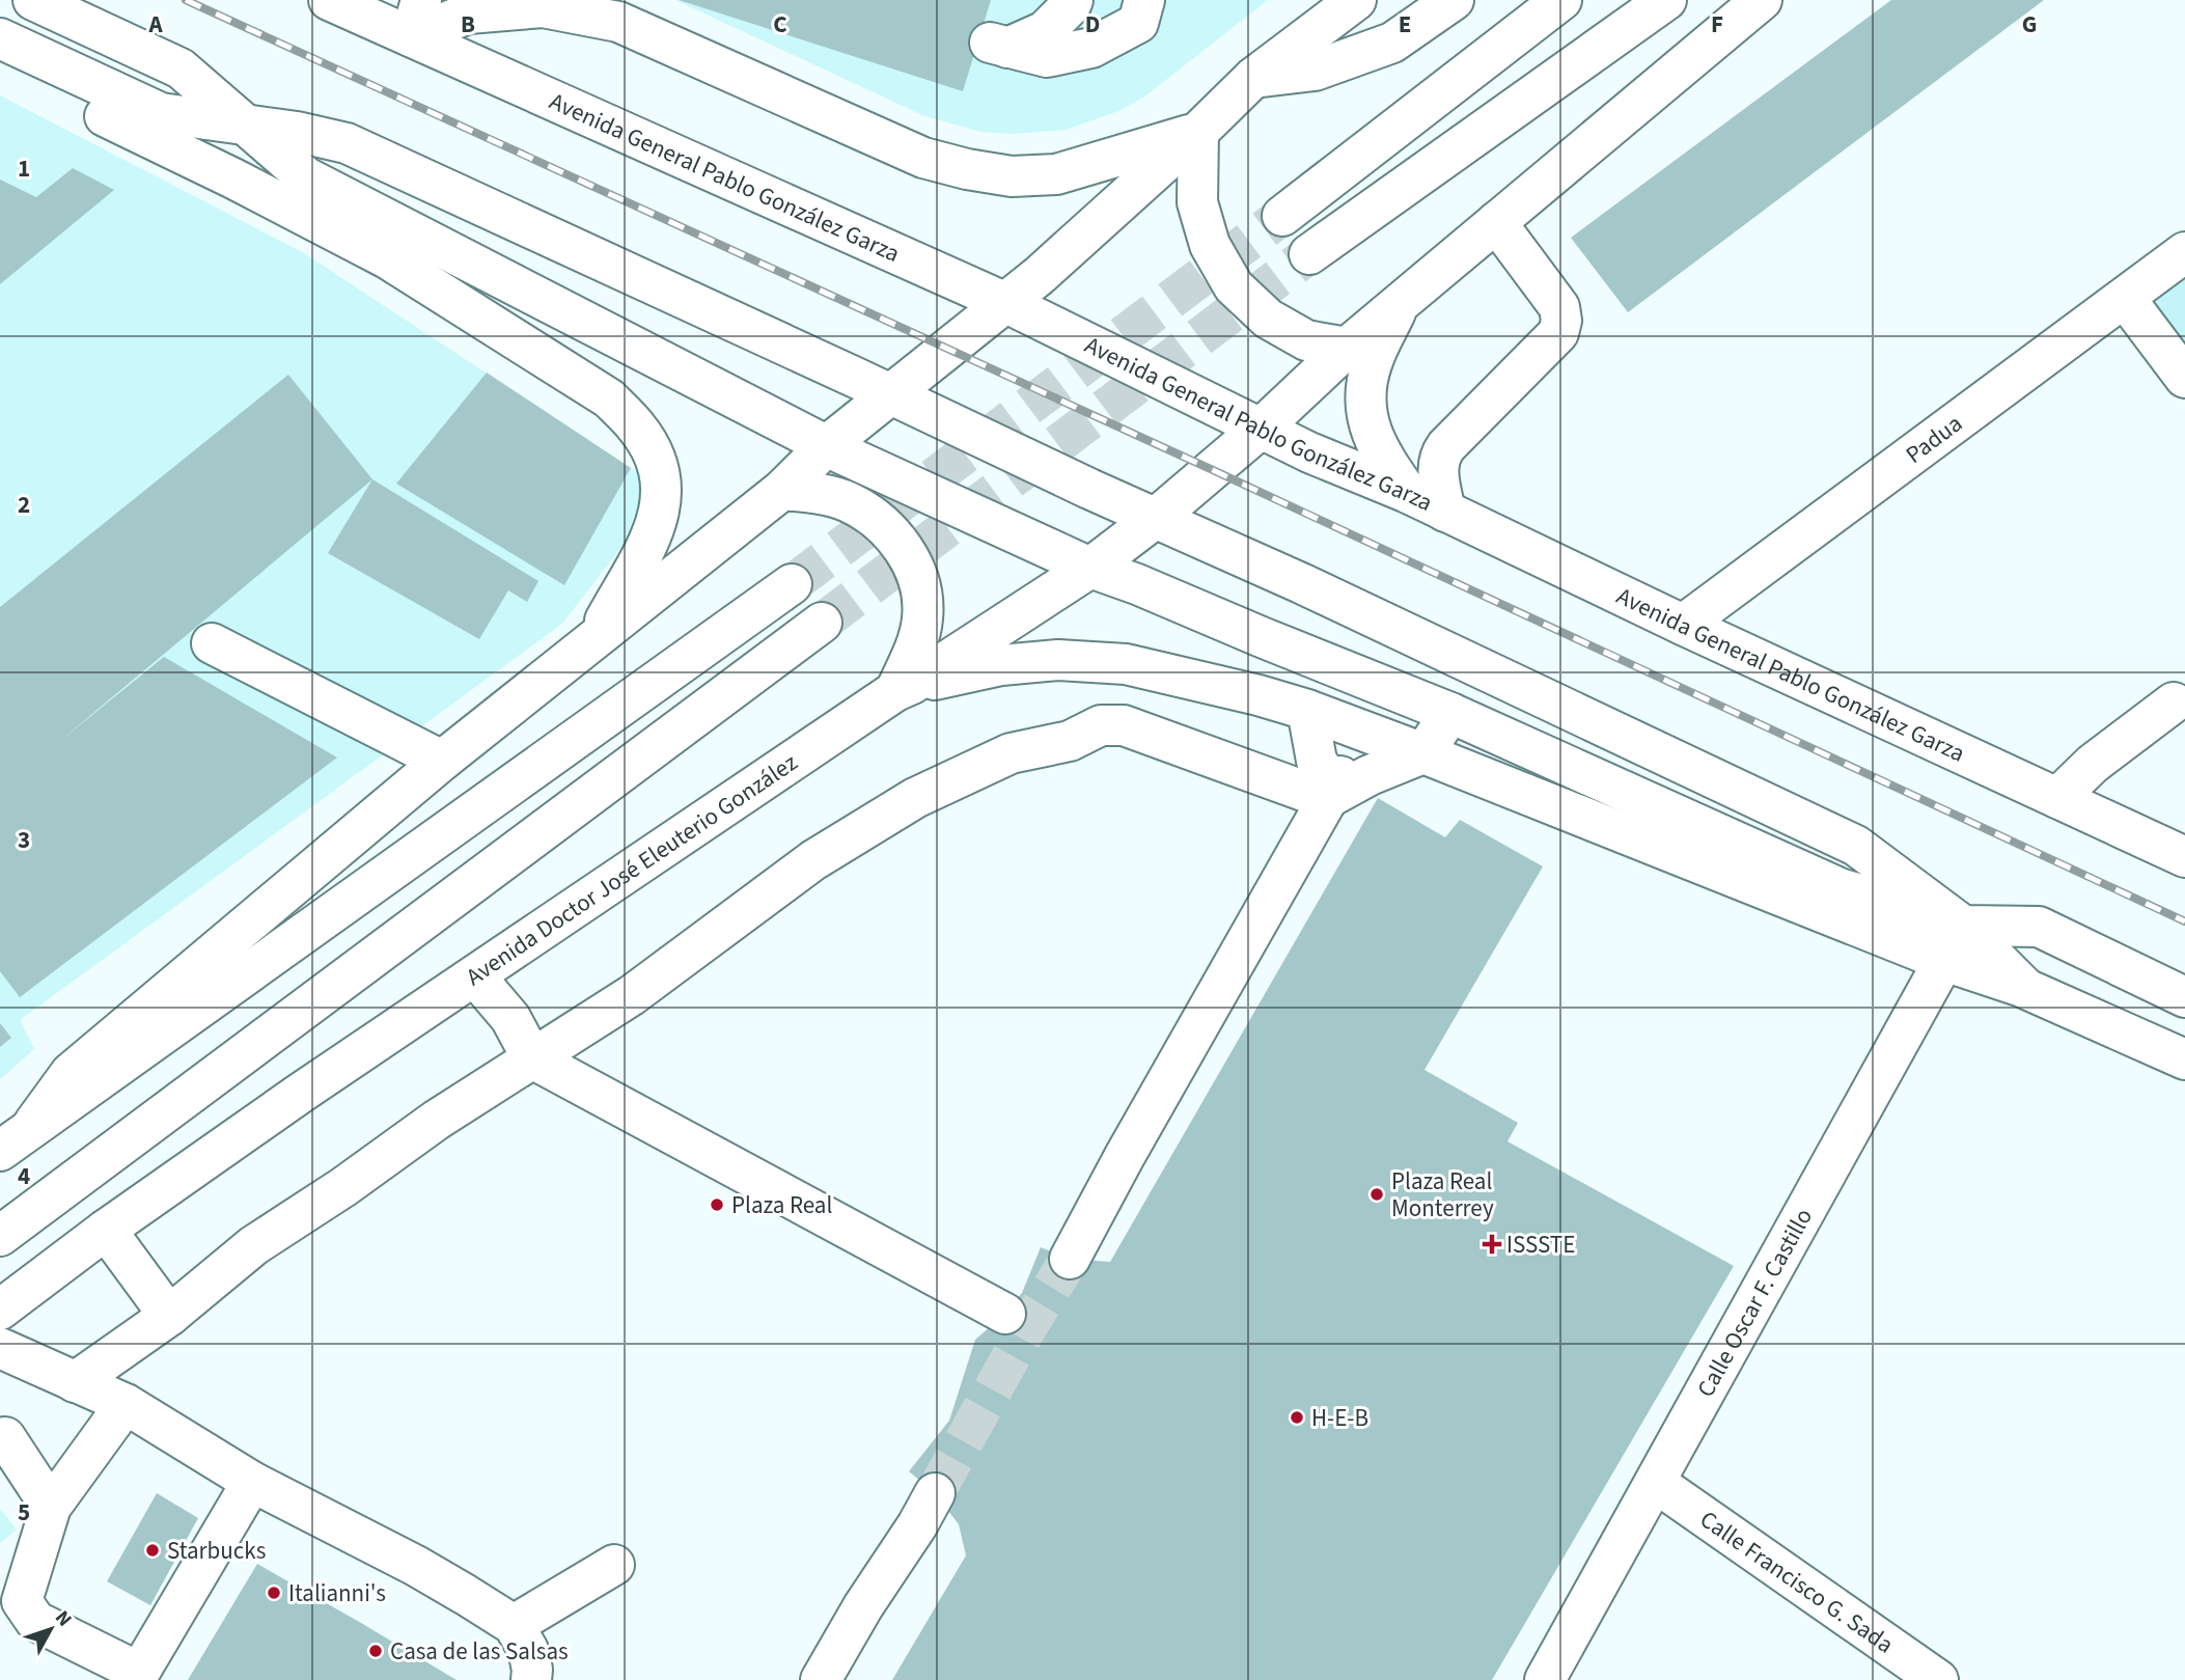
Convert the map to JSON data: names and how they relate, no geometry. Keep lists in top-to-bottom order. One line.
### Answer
{"streets":{"main road":["Avenida General Pablo González Garza","Padua","Avenida Doctor José Eleuterio González","Calle Oscar F. Castillo","Calle Francisco G. Sada"]},"crossings":[["Avenida General Pablo González Garza","Padua"],["Avenida General Pablo González Garza","Avenida Doctor José Eleuterio González"],["Calle Oscar F. Castillo","Calle Francisco G. Sada"]],"places":{"other":["Plaza Real Monterrey","Plaza Real","H-E-B","Starbucks","Italianni's","Casa de las Salsas"],"health":["ISSSTE"]},"north":"top right","grid":{"columns":["A","B","C","D","E","F","G"],"rows":["1","2","3","4","5"]}}
